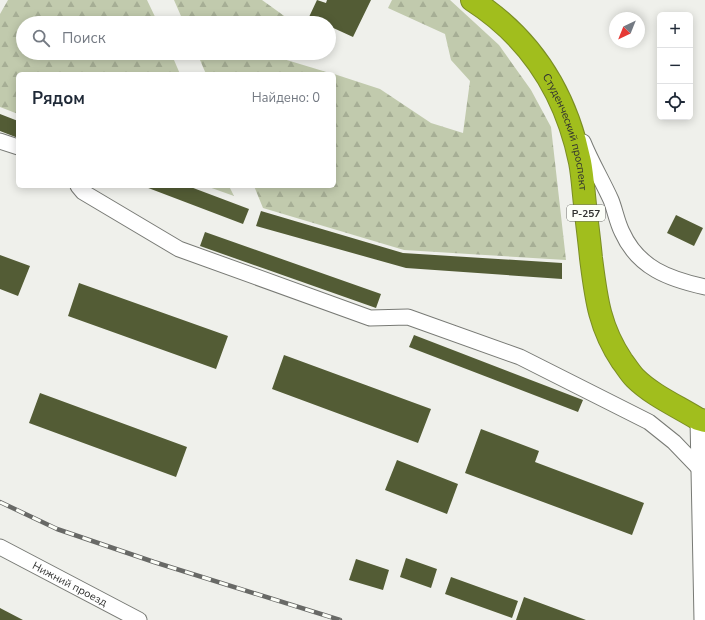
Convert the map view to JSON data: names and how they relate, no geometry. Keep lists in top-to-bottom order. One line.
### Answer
{"streets":{"highway":["Студенческий проспект","Р-257"],"street":["Нижний проезд"]},"north":"bottom left","page":{"map_buttons":["+","−"],"search":"Поиск","heading":["Рядом","Найдено: 0"]}}
